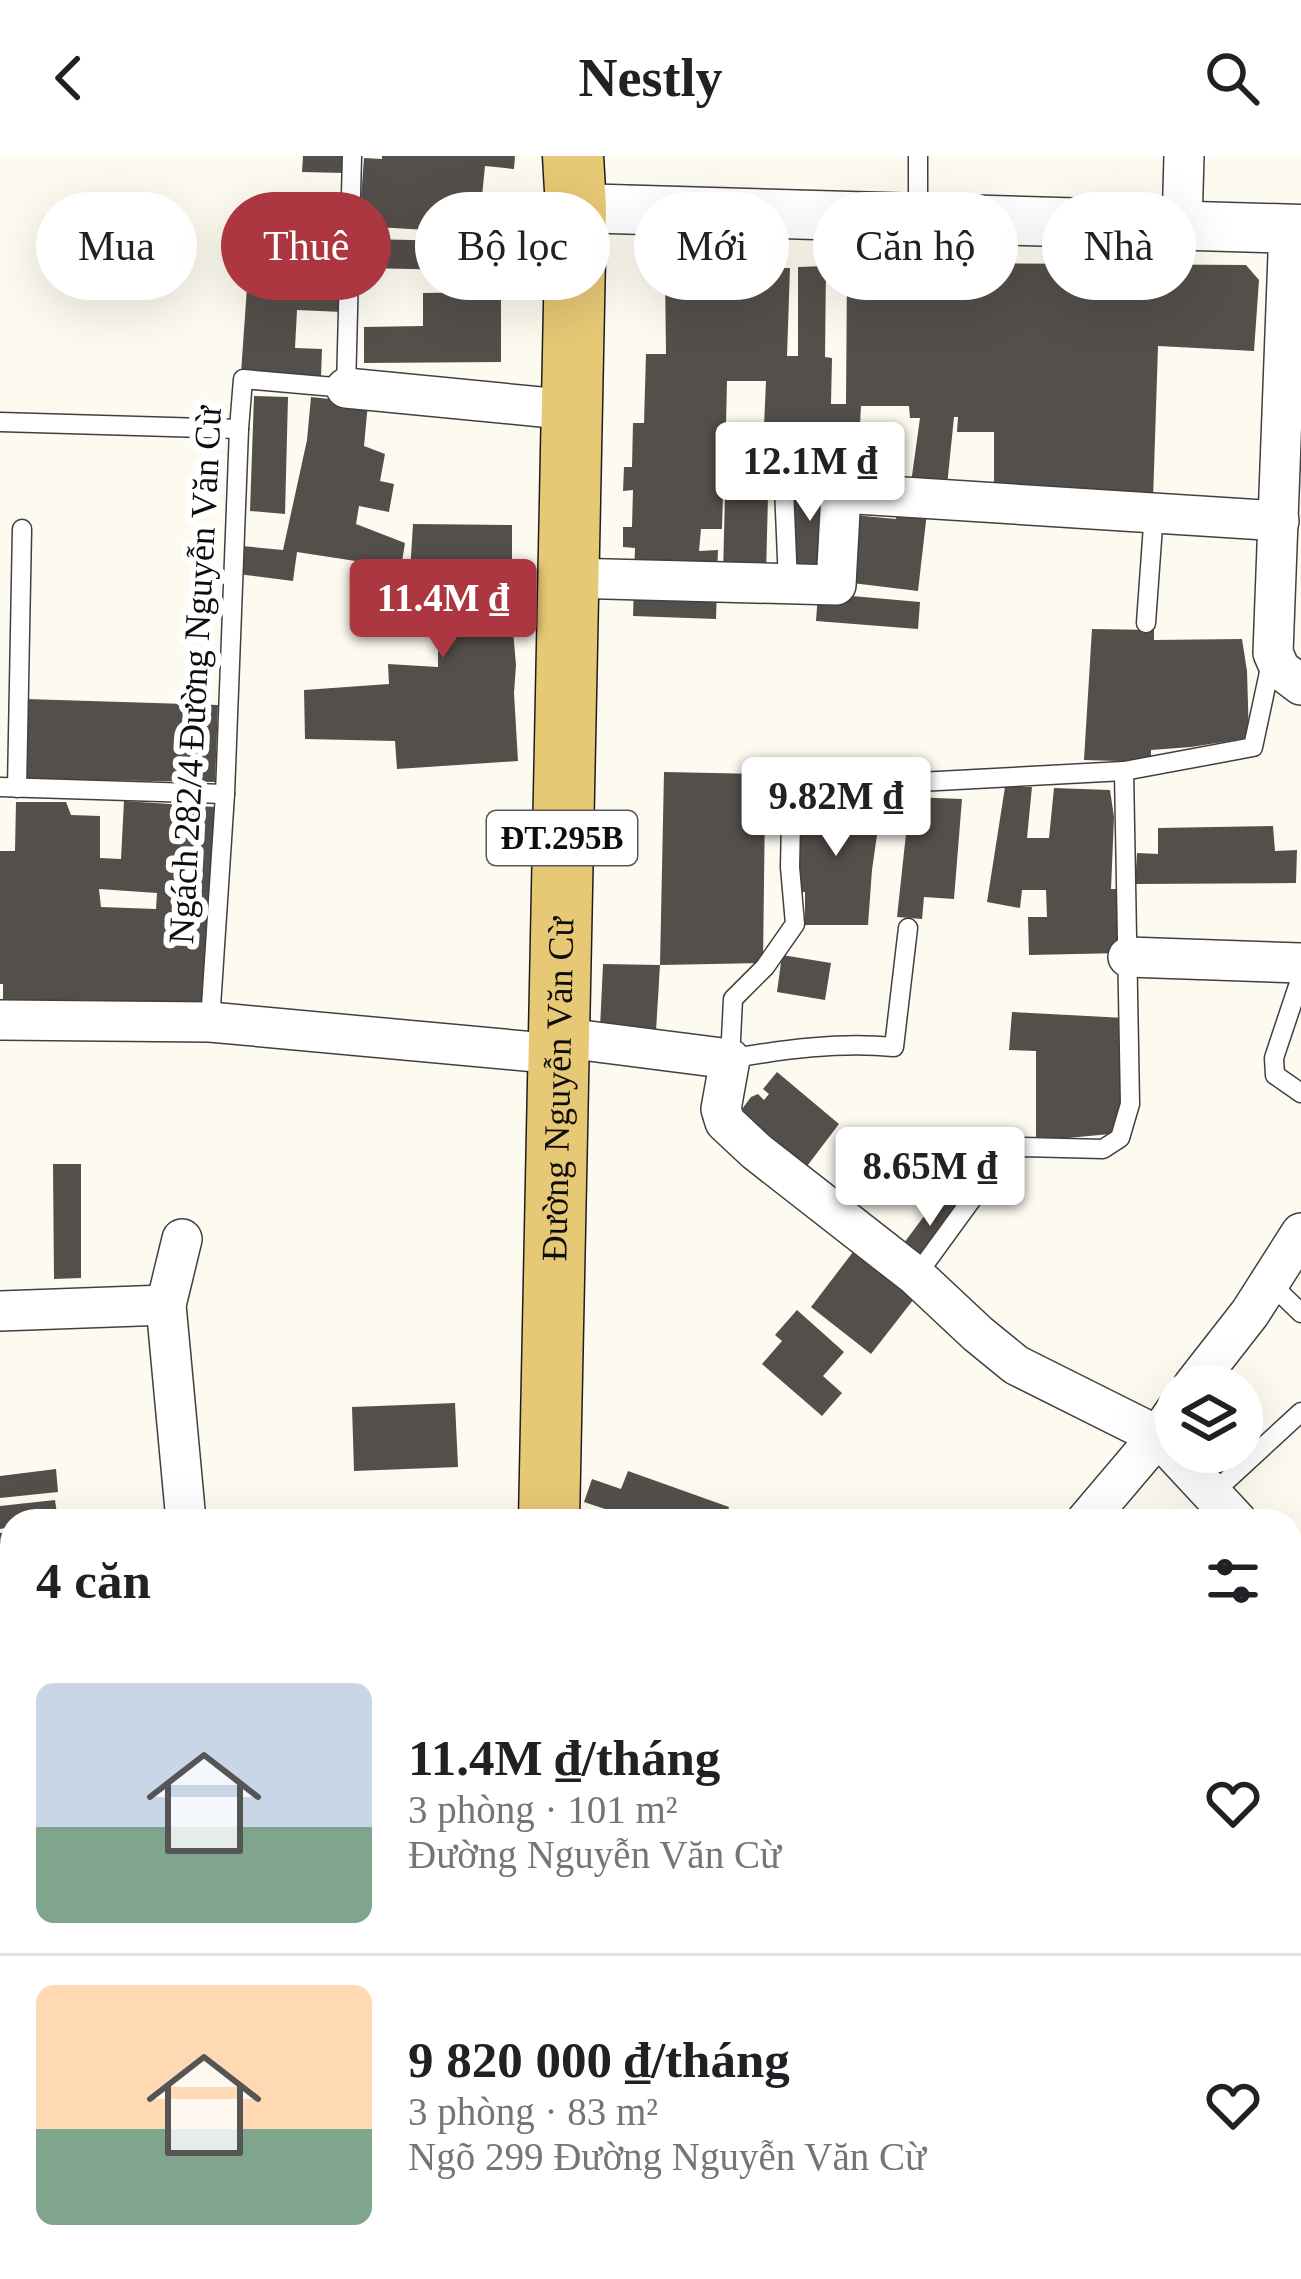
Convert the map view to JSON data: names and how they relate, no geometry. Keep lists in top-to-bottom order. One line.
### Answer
{"streets":{"main road":["ĐT.295B","Đường Nguyễn Văn Cừ"],"lane":["Ngách 282/4 Đường Nguyễn Văn Cừ"]},"page":{"header":"Nestly","chip":["Mua","Thuê","Bộ lọc","Mới","Căn hộ","Nhà"],"price":["12.1M ₫","11.4M ₫","9.82M ₫","8.65M ₫"],"heading":"4 căn","list":[{"name":"11.4M ₫/tháng","note":"3 phòng · 101 m² · Đường Nguyễn Văn Cừ"},{"name":"9 820 000 ₫/tháng","note":"3 phòng · 83 m² · Ngõ 299 Đường Nguyễn Văn Cừ"}]}}
